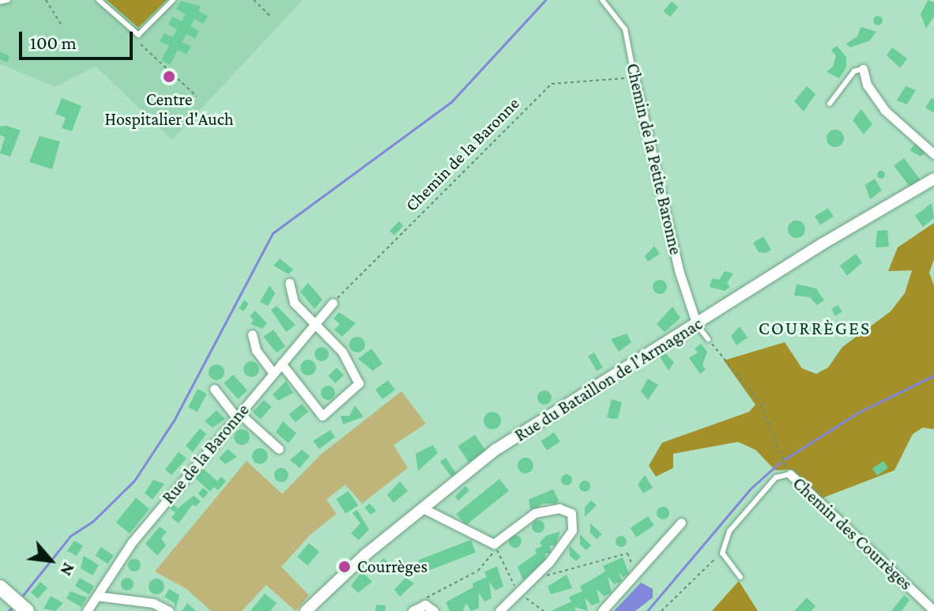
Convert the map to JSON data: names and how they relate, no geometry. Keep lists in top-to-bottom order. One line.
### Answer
{"streets":{"street":["Chemin de la Petite Baronne","Rue du Bataillon de l'Armagnac","Rue de la Baronne","Chemin des Courrèges"],"path":["Chemin de la Baronne"]},"crossings":[["Chemin de la Baronne","Chemin de la Petite Baronne"],["Chemin de la Baronne","Rue de la Baronne"],["Chemin de la Petite Baronne","Rue du Bataillon de l'Armagnac"]],"districts":["COURRÈGES"],"places":["Centre Hospitalier d'Auch","Courrèges"],"scale_bar":"100 m","north":"bottom right"}
